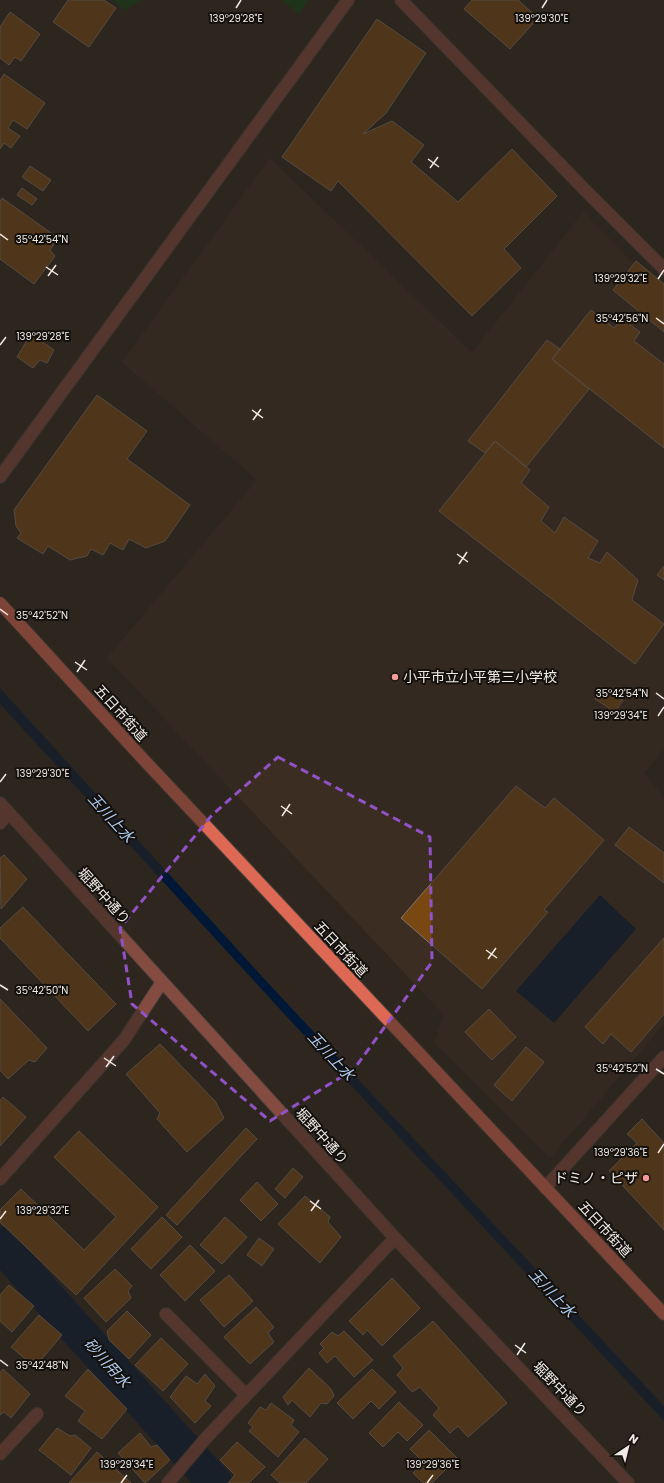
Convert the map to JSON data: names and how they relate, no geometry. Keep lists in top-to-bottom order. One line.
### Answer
{"streets":{"main road":["五日市街道"],"street":["堀野中通り"]},"water":["玉川上水","砂川用水"],"places":["小平市立小平第三小学校","ドミノ・ピザ"],"north":"top right","coordinates":["139°29'28\"E","139°29'30\"E","35°42'54\"N","139°29'32\"E","35°42'56\"N","35°42'52\"N","139°29'34\"E","35°42'50\"N","139°29'36\"E","35°42'48\"N"]}
